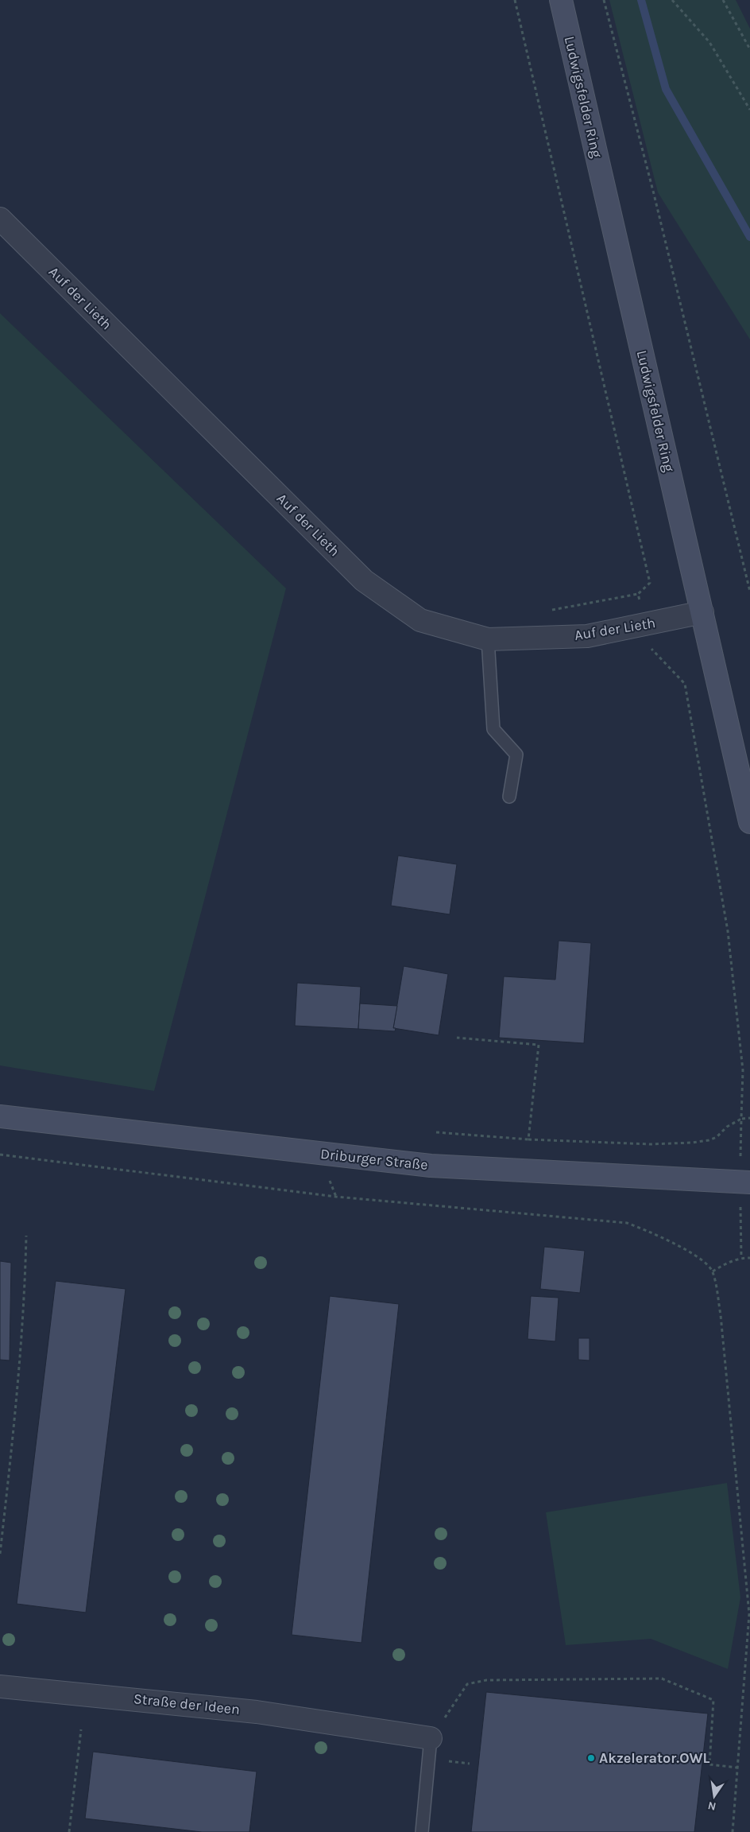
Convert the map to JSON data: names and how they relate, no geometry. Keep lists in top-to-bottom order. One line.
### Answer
{"streets":{"main road":["Ludwigsfelder Ring","Driburger Straße"],"street":["Auf der Lieth","Straße der Ideen"]},"crossings":[["Ludwigsfelder Ring","Auf der Lieth"]],"places":["Akzelerator.OWL"],"north":"bottom"}
